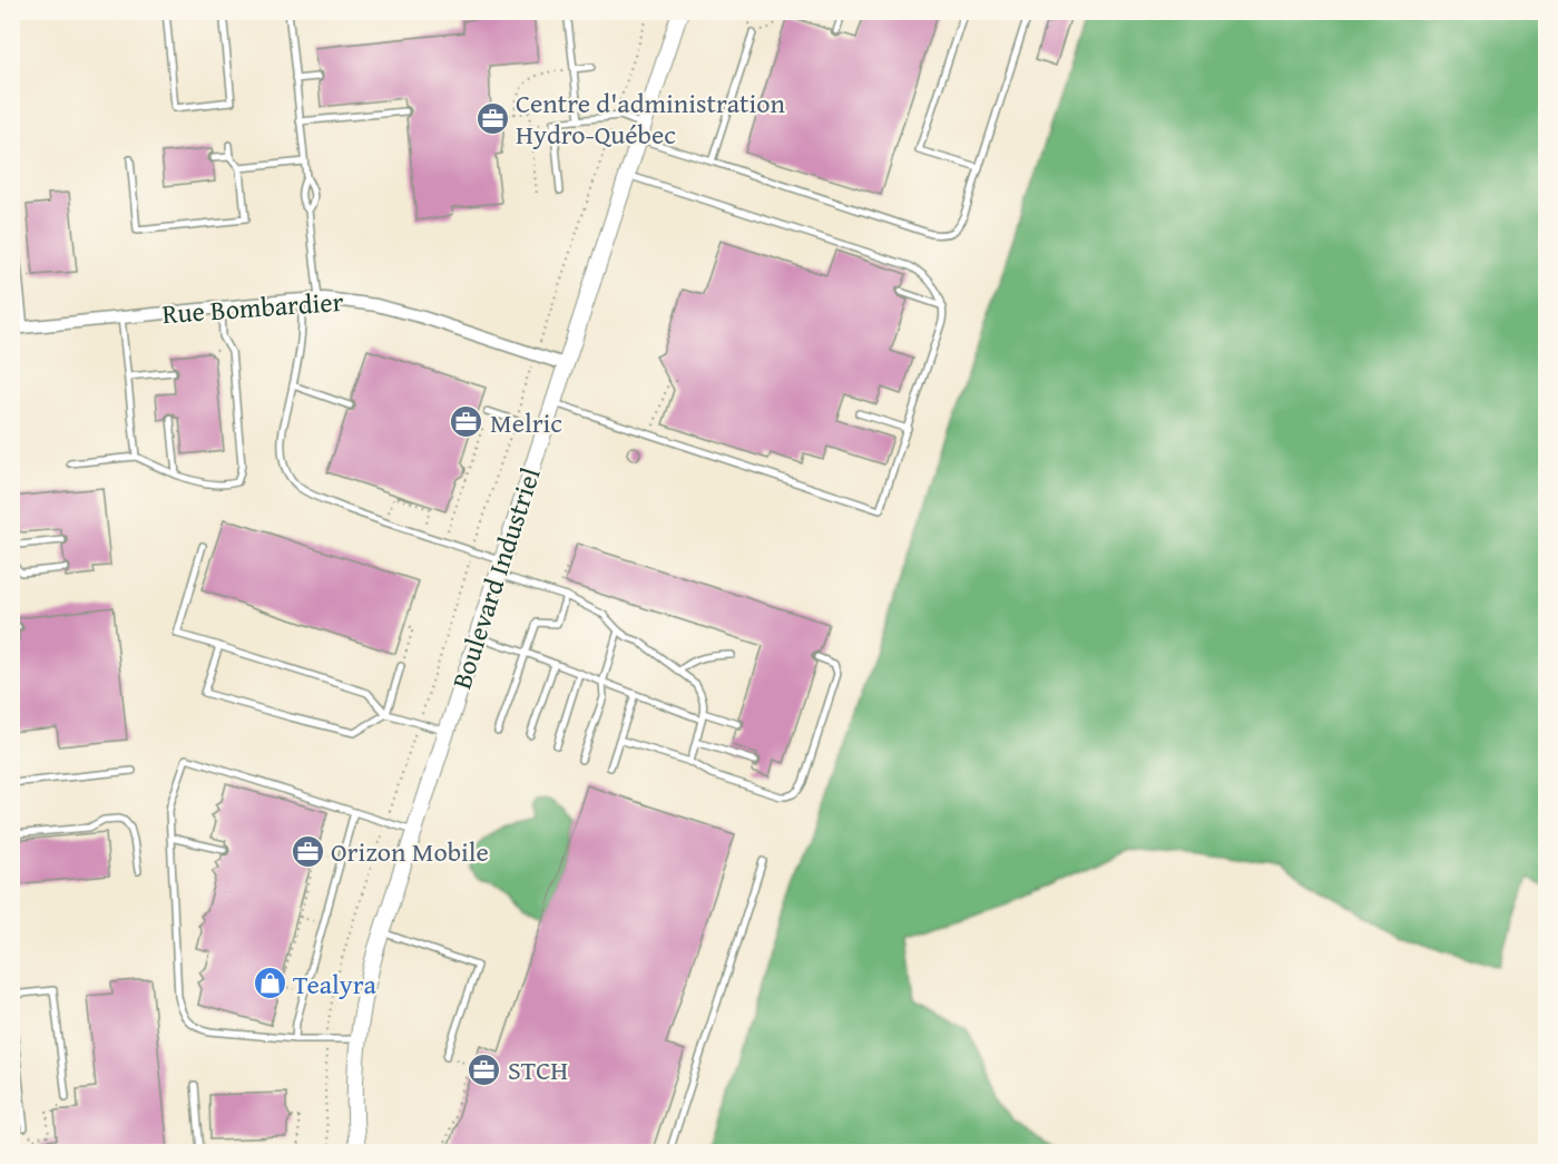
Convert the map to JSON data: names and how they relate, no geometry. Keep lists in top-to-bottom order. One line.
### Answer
{"streets":{"street":["Rue Bombardier","Boulevard Industriel"]},"crossings":[["Rue Bombardier","Boulevard Industriel"]],"places":{"office":["Centre d'administration Hydro-Québec","Melric","Orizon Mobile","STCH"],"shop":["Tealyra"]}}
